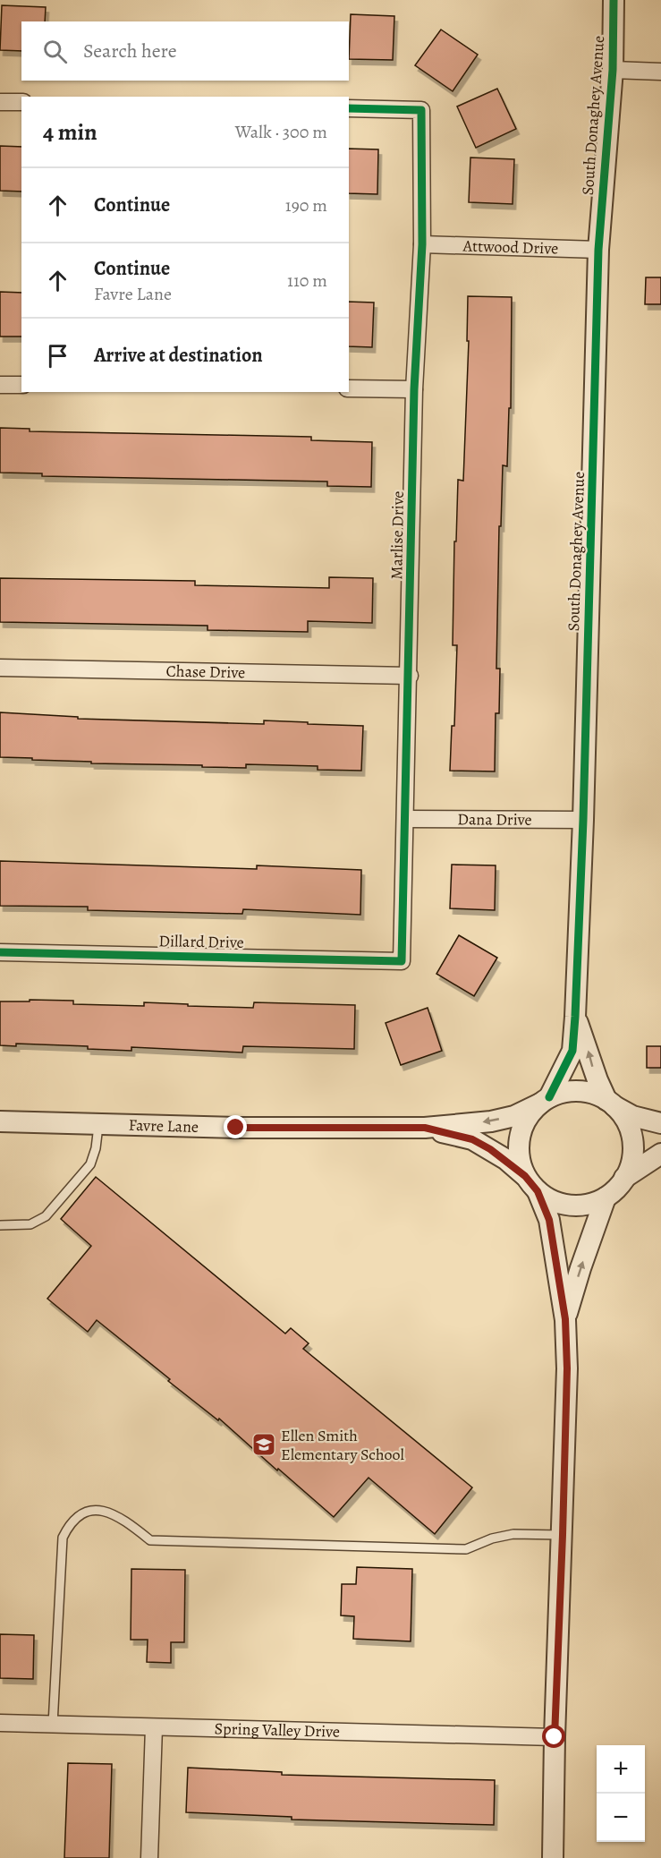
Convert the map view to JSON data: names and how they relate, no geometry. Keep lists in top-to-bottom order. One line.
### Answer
{"streets":{"street":["South Donaghey Avenue","Attwood Drive","Marlise Drive","Chase Drive","Dana Drive","Dillard Drive","Favre Lane","Spring Valley Drive"]},"crossings":[["South Donaghey Avenue","Attwood Drive"],["South Donaghey Avenue","Dana Drive"],["South Donaghey Avenue","Favre Lane"],["Attwood Drive","Marlise Drive"],["Marlise Drive","Chase Drive"],["Marlise Drive","Dana Drive"],["Marlise Drive","Dillard Drive"]],"places":{"school or university":["Ellen Smith Elementary School"]},"page":{"search":"Search here","heading":["4 min","Walk · 300 m"],"list":[["Continue","190 m"],["Continue","Favre Lane","110 m"],"Arrive at destination"],"map_buttons":["+","−"]}}
